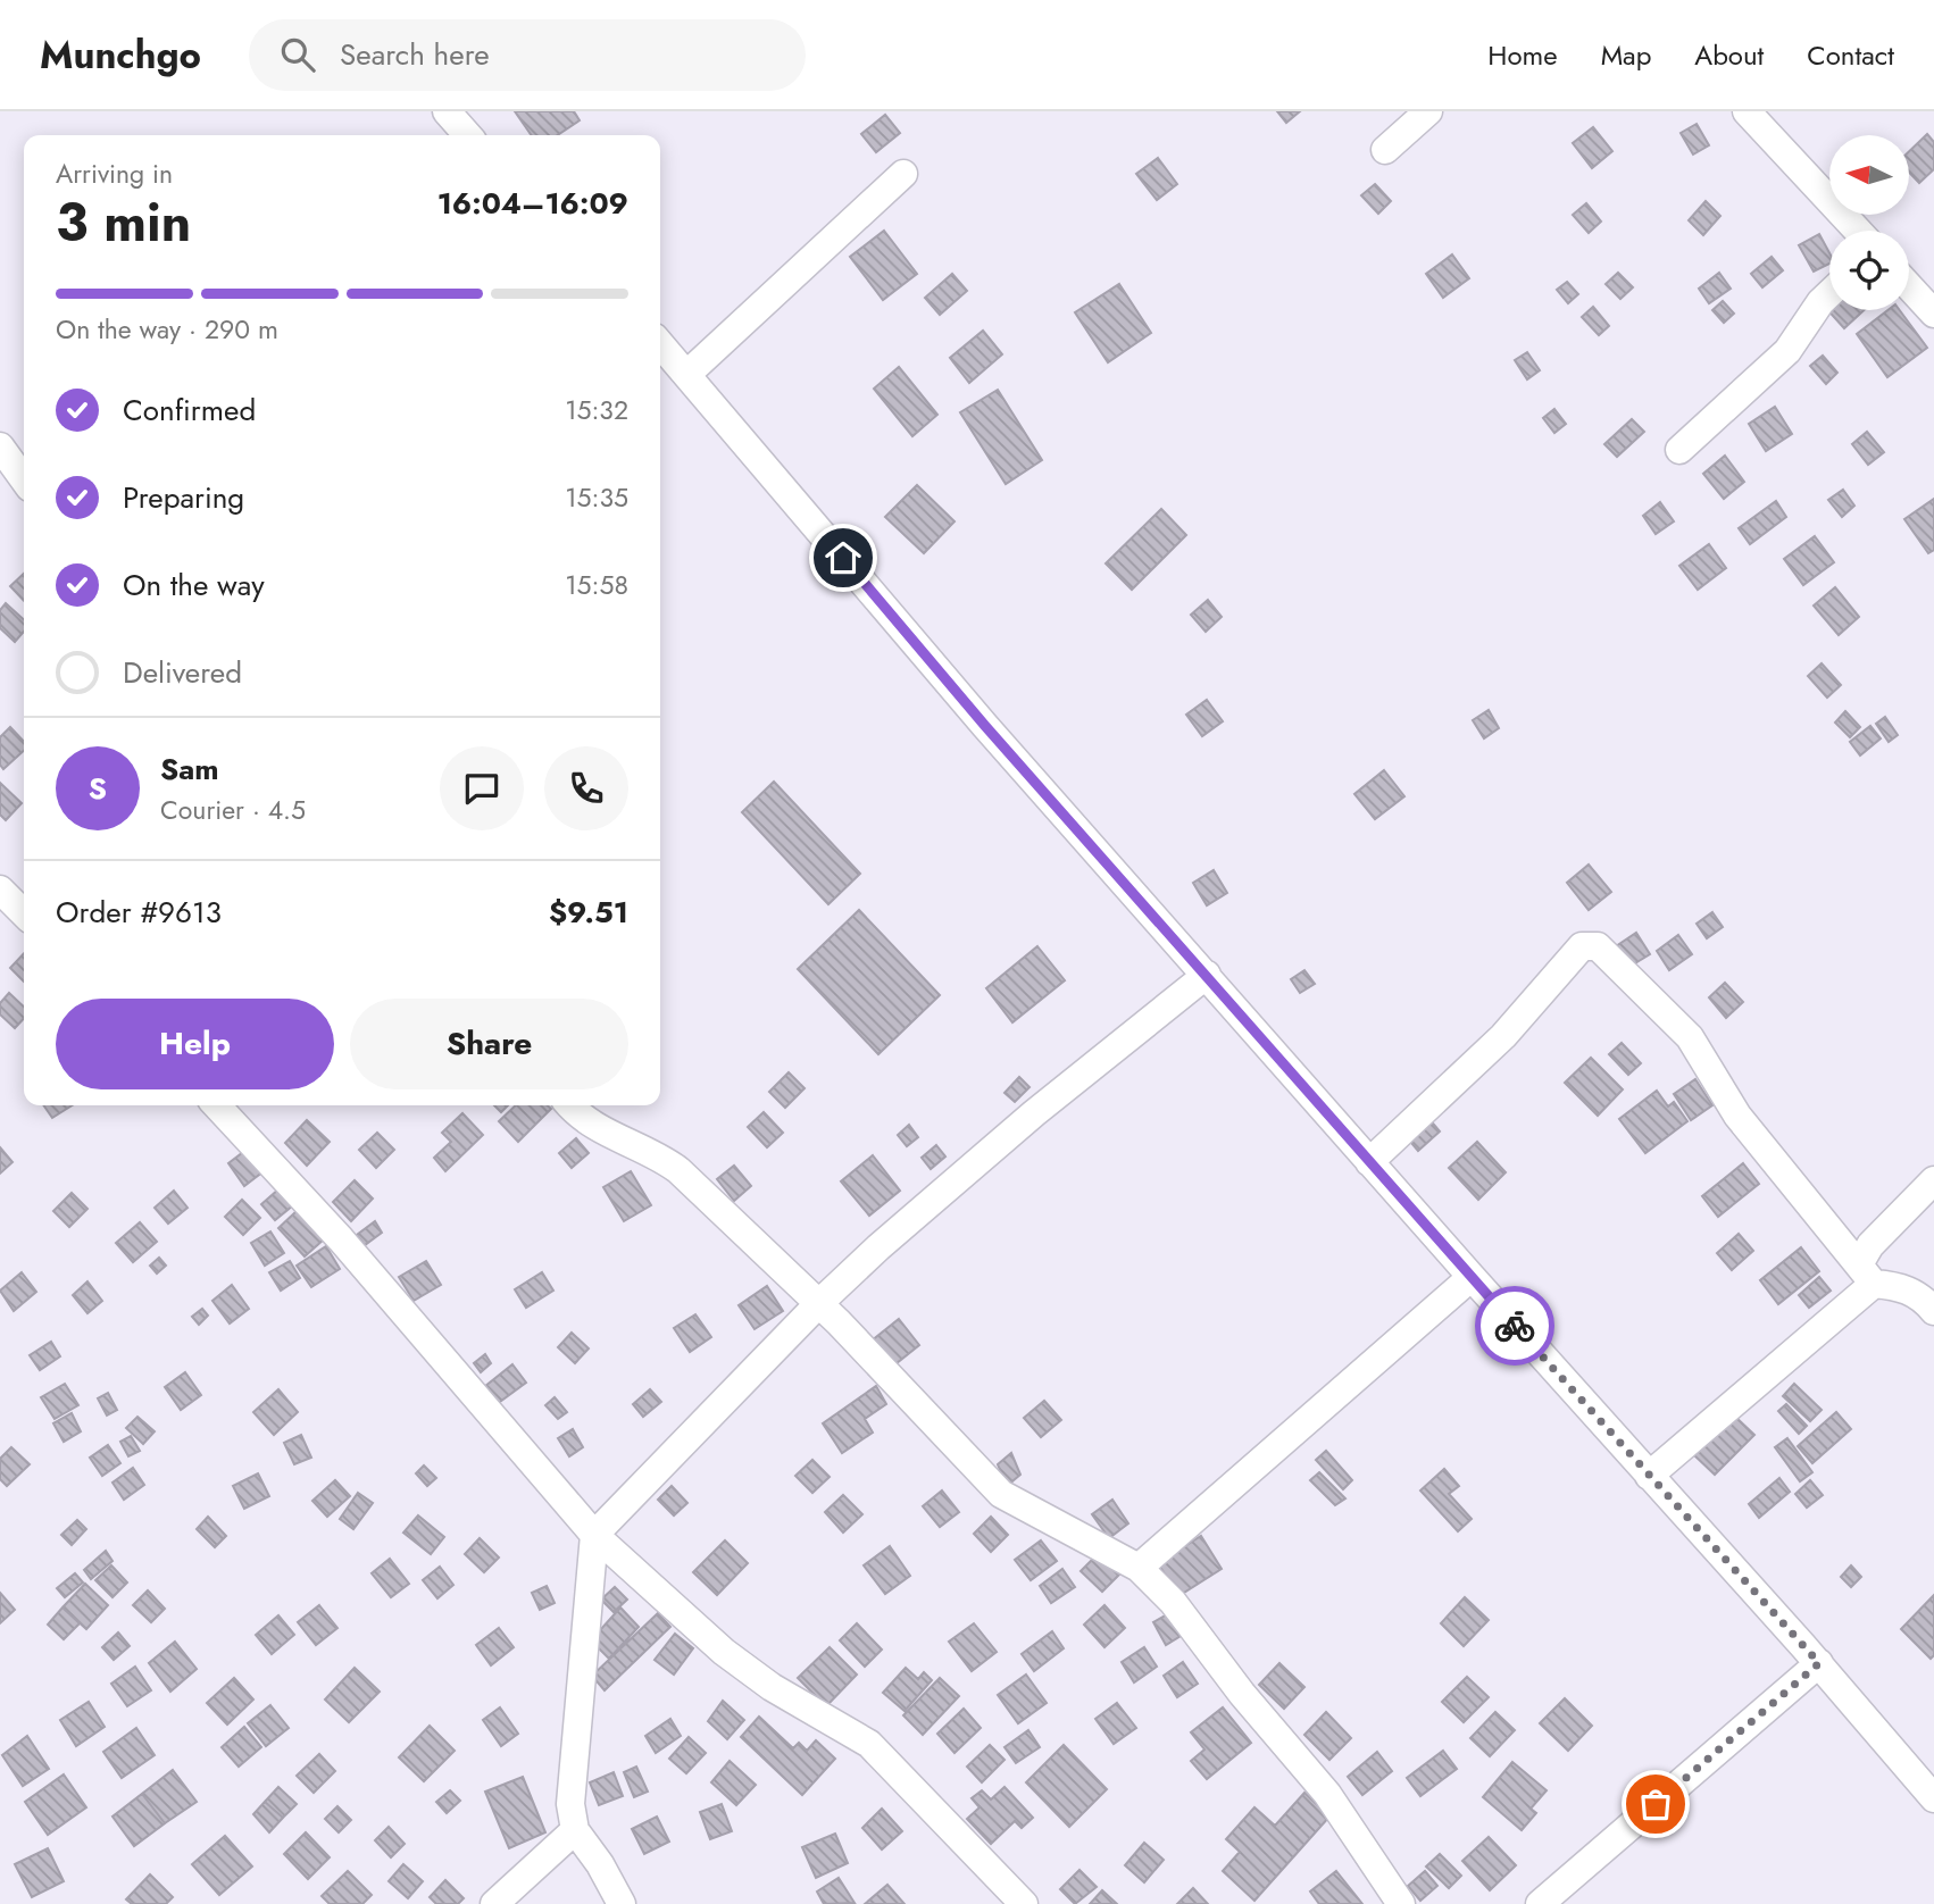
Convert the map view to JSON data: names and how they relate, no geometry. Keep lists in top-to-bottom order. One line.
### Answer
{"north":"left","page":{"header":"Munchgo","search":"Search here","nav":["Home","Map","About","Contact"],"heading":["3 min","Arriving in","16:04–16:09"],"panel":["Sam","Courier · 4.5","Order #9613","$9.51"],"bar":"On the way · 290 m","list":[["Confirmed","15:32"],["Preparing","15:35"],["On the way","15:58"],"Delivered"],"round":"S","buttons":["Help","Share"]}}
